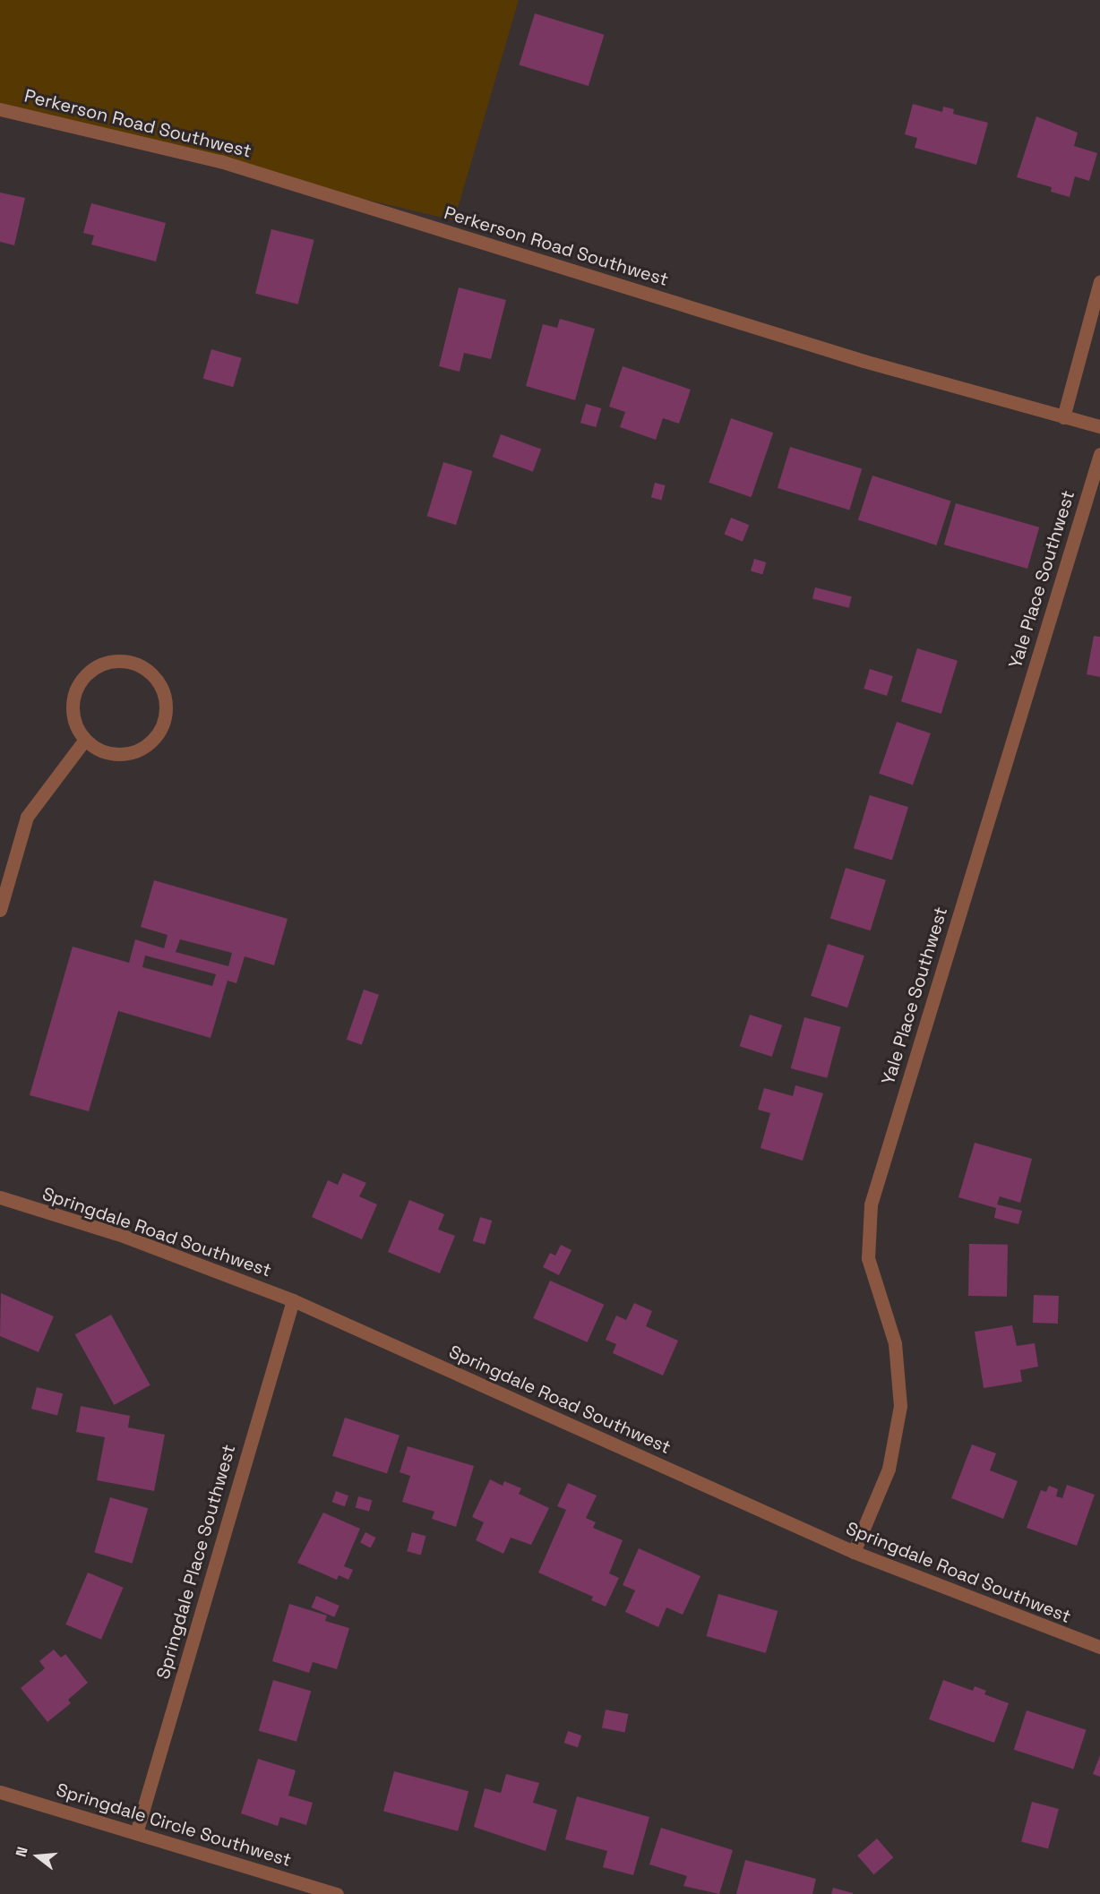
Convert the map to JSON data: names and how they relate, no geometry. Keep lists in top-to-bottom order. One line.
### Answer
{"streets":{"street":["Perkerson Road Southwest","Yale Place Southwest","Springdale Road Southwest","Springdale Place Southwest","Springdale Circle Southwest"]},"crossings":[["Yale Place Southwest","Springdale Road Southwest"],["Springdale Road Southwest","Springdale Place Southwest"],["Springdale Place Southwest","Springdale Circle Southwest"]],"north":"left"}
